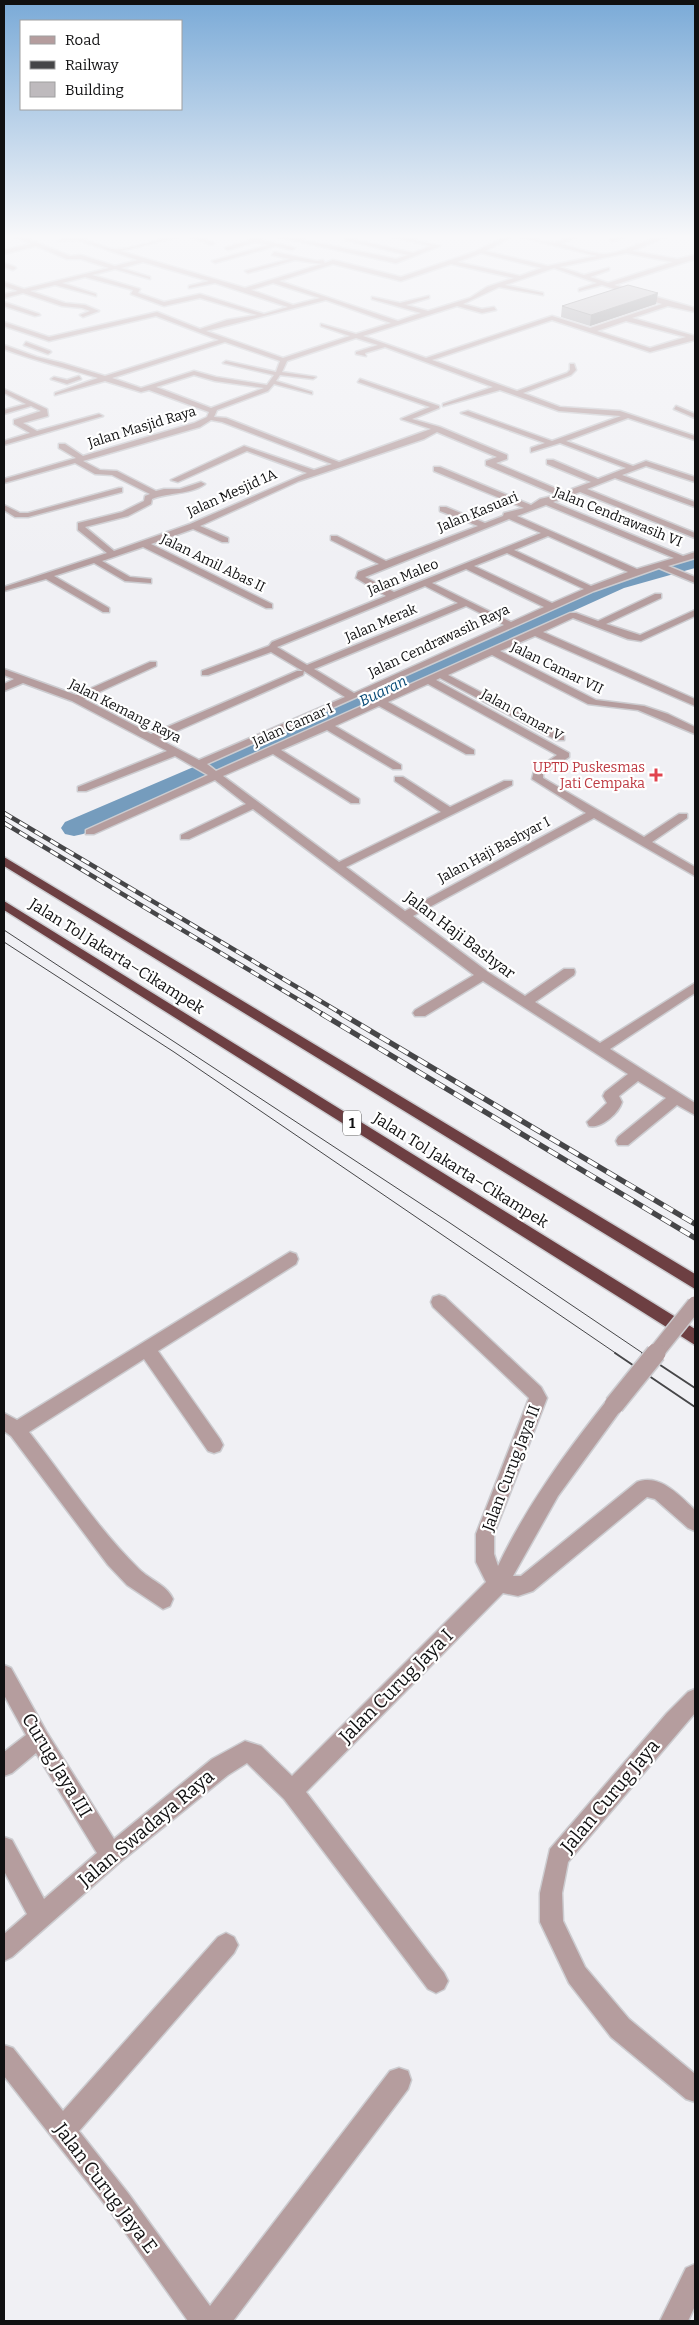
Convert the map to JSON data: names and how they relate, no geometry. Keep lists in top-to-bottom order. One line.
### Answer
{"streets":{"highway":["Jalan Tol Jakarta–Cikampek","1"],"street":["Jalan Masjid Raya","Jalan Mesjid 1A","Jalan Kasuari","Jalan Cendrawasih VI","Jalan Amil Abas II","Jalan Maleo","Jalan Merak","Jalan Cendrawasih Raya","Jalan Camar VII","Jalan Kemang Raya","Jalan Camar V","Jalan Camar I","Jalan Haji Bashyar I","Jalan Haji Bashyar","Jalan Curug Jaya II","Jalan Curug Jaya I","Curug Jaya III","Jalan Curug Jaya","Jalan Swadaya Raya","Jalan Curug Jaya E"]},"crossings":[["Jalan Mesjid 1A","Jalan Amil Abas II"],["Jalan Kasuari","Jalan Cendrawasih VI"],["Jalan Kasuari","Jalan Maleo"],["Jalan Cendrawasih VI","Jalan Cendrawasih Raya"],["Jalan Merak","Jalan Kemang Raya"],["Jalan Cendrawasih Raya","Jalan Kemang Raya"],["Jalan Cendrawasih Raya","Jalan Camar I"],["Jalan Cendrawasih Raya","Jalan Haji Bashyar"],["Jalan Camar VII","Jalan Camar I"],["Jalan Kemang Raya","Jalan Camar I"],["Jalan Kemang Raya","Jalan Haji Bashyar"],["Jalan Camar V","Jalan Camar I"],["Jalan Camar V","Jalan Haji Bashyar I"],["Jalan Camar I","Jalan Haji Bashyar"],["Jalan Haji Bashyar I","Jalan Haji Bashyar"],["Jalan Curug Jaya II","Jalan Curug Jaya I"],["Jalan Curug Jaya I","Jalan Swadaya Raya"],["Curug Jaya III","Jalan Swadaya Raya"]],"water":["Buaran"],"places":{"health":["UPTD Puskesmas Jati Cempaka"]},"legend":["Road","Railway","Building"]}
